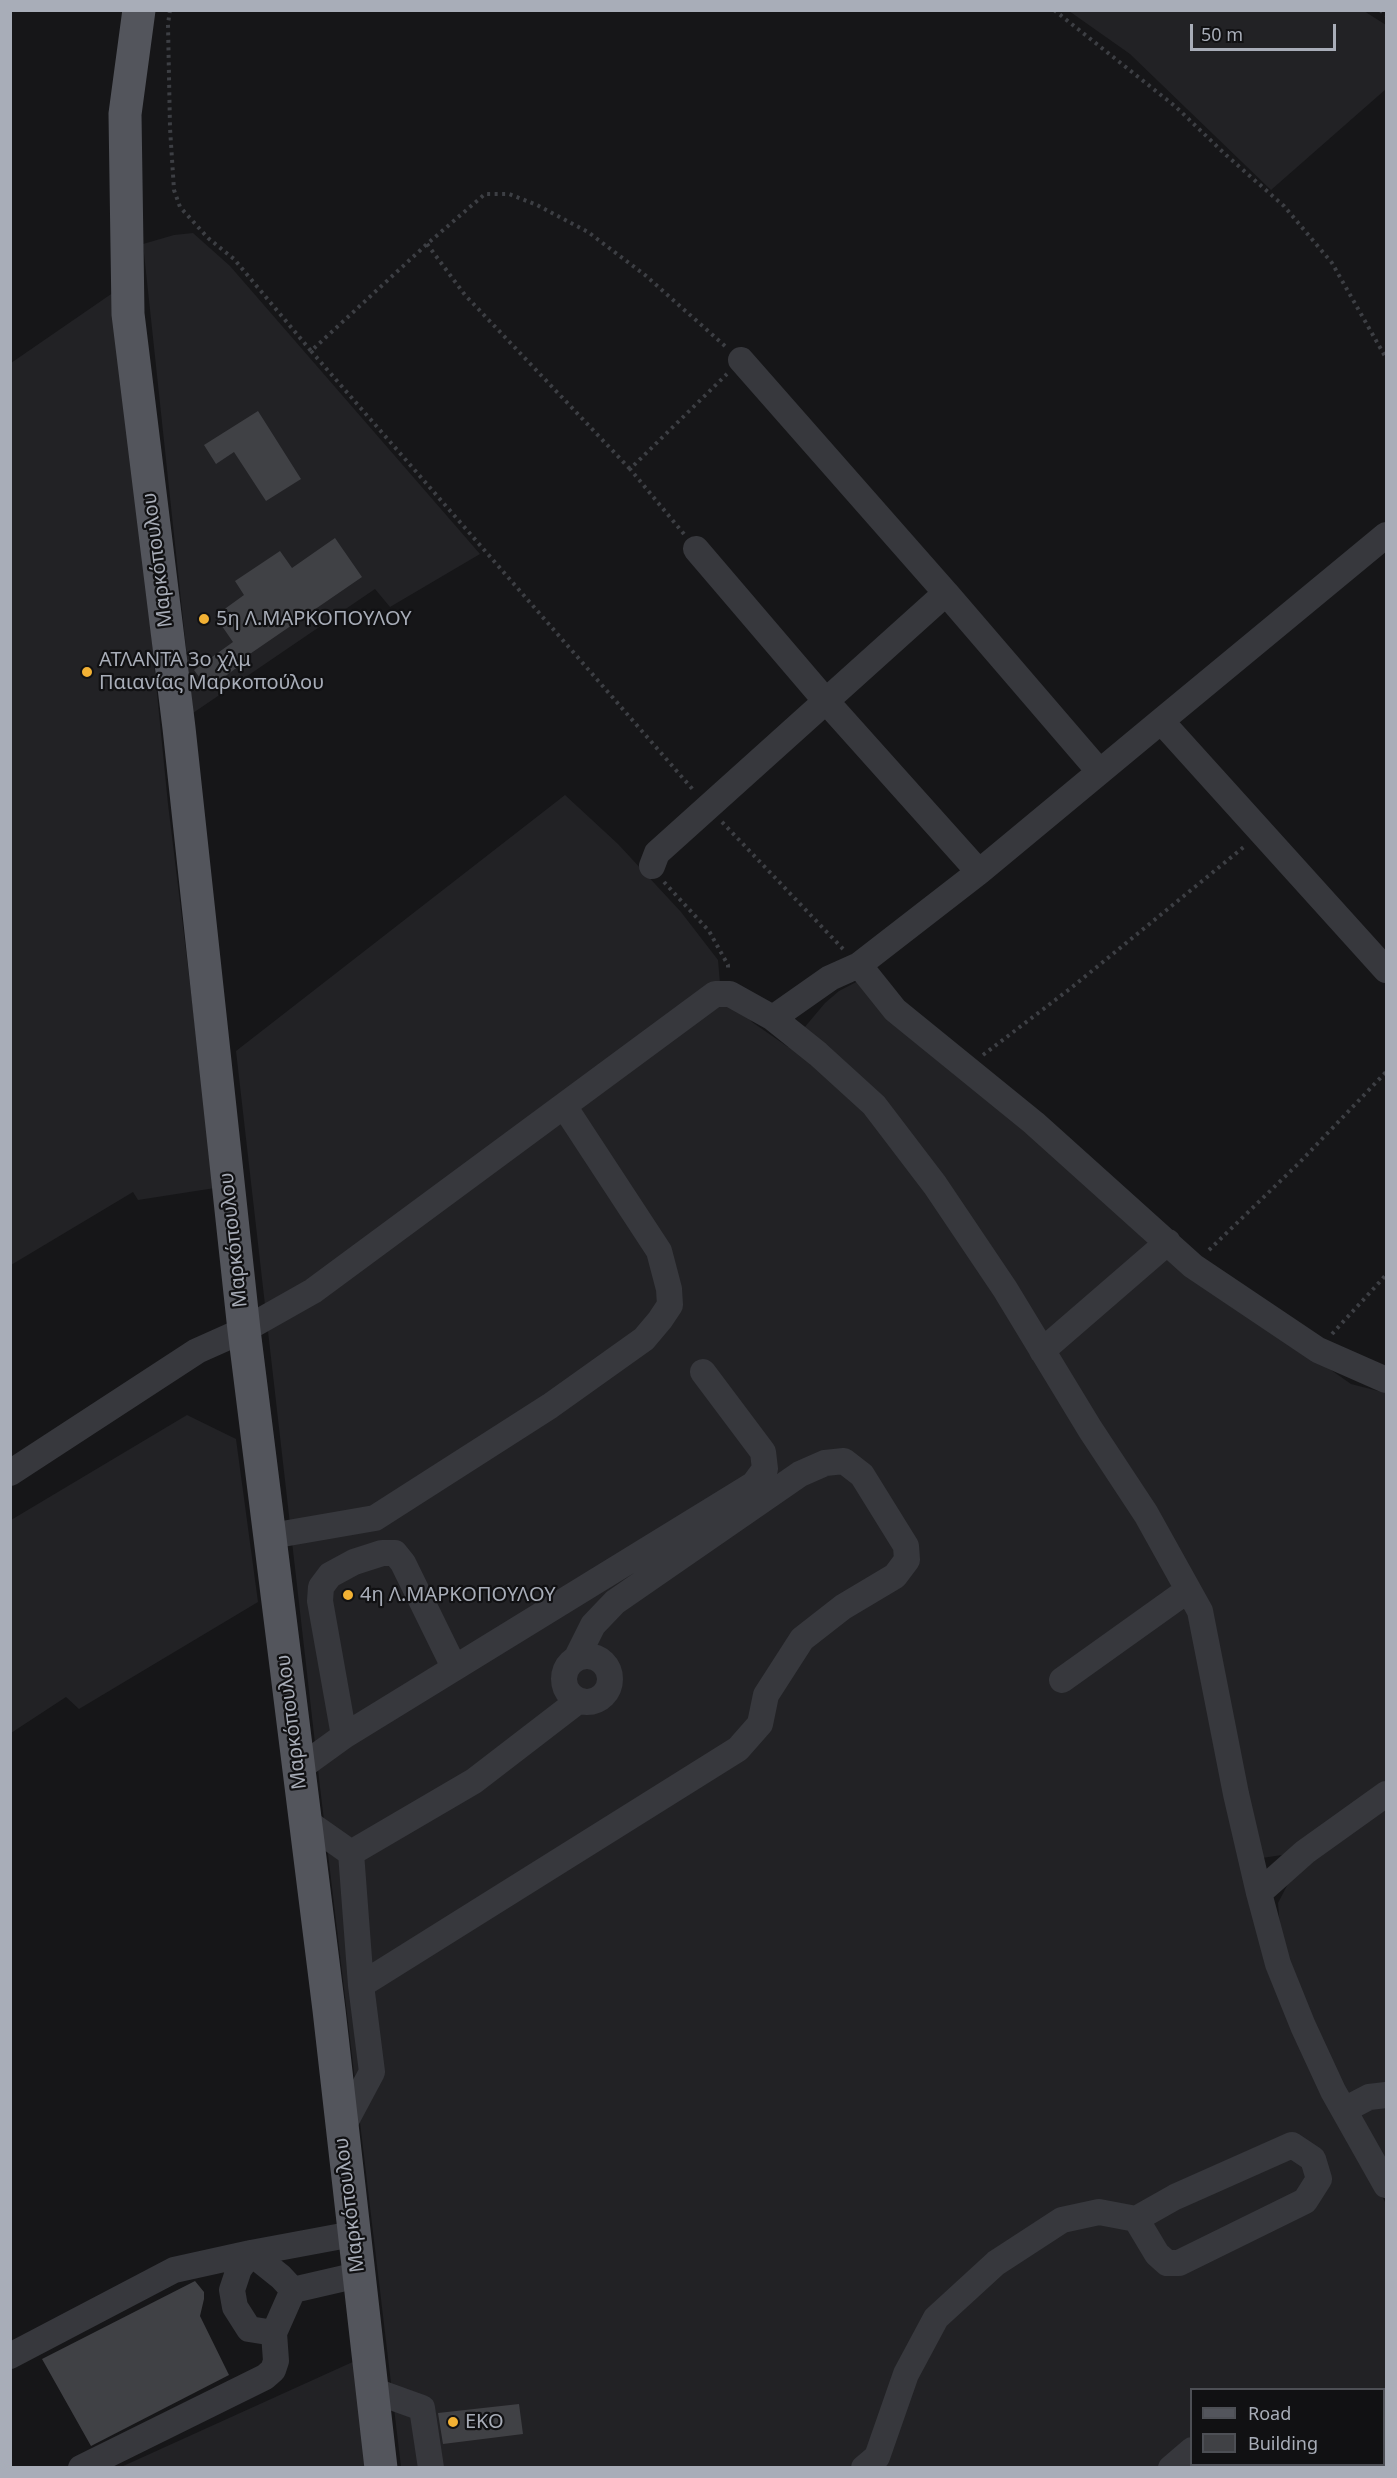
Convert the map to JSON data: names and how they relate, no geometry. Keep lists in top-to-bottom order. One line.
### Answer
{"streets":{"main road":["Μαρκόπουλου"]},"places":["5η Λ.ΜΑΡΚΟΠΟΥΛΟΥ","ΑΤΛΑΝΤΑ 3ο χλμ Παιανίας Μαρκοπούλου","4η Λ.ΜΑΡΚΟΠΟΥΛΟΥ","EKO"],"legend":["Road","Building"],"scale_bar":"50 m"}
